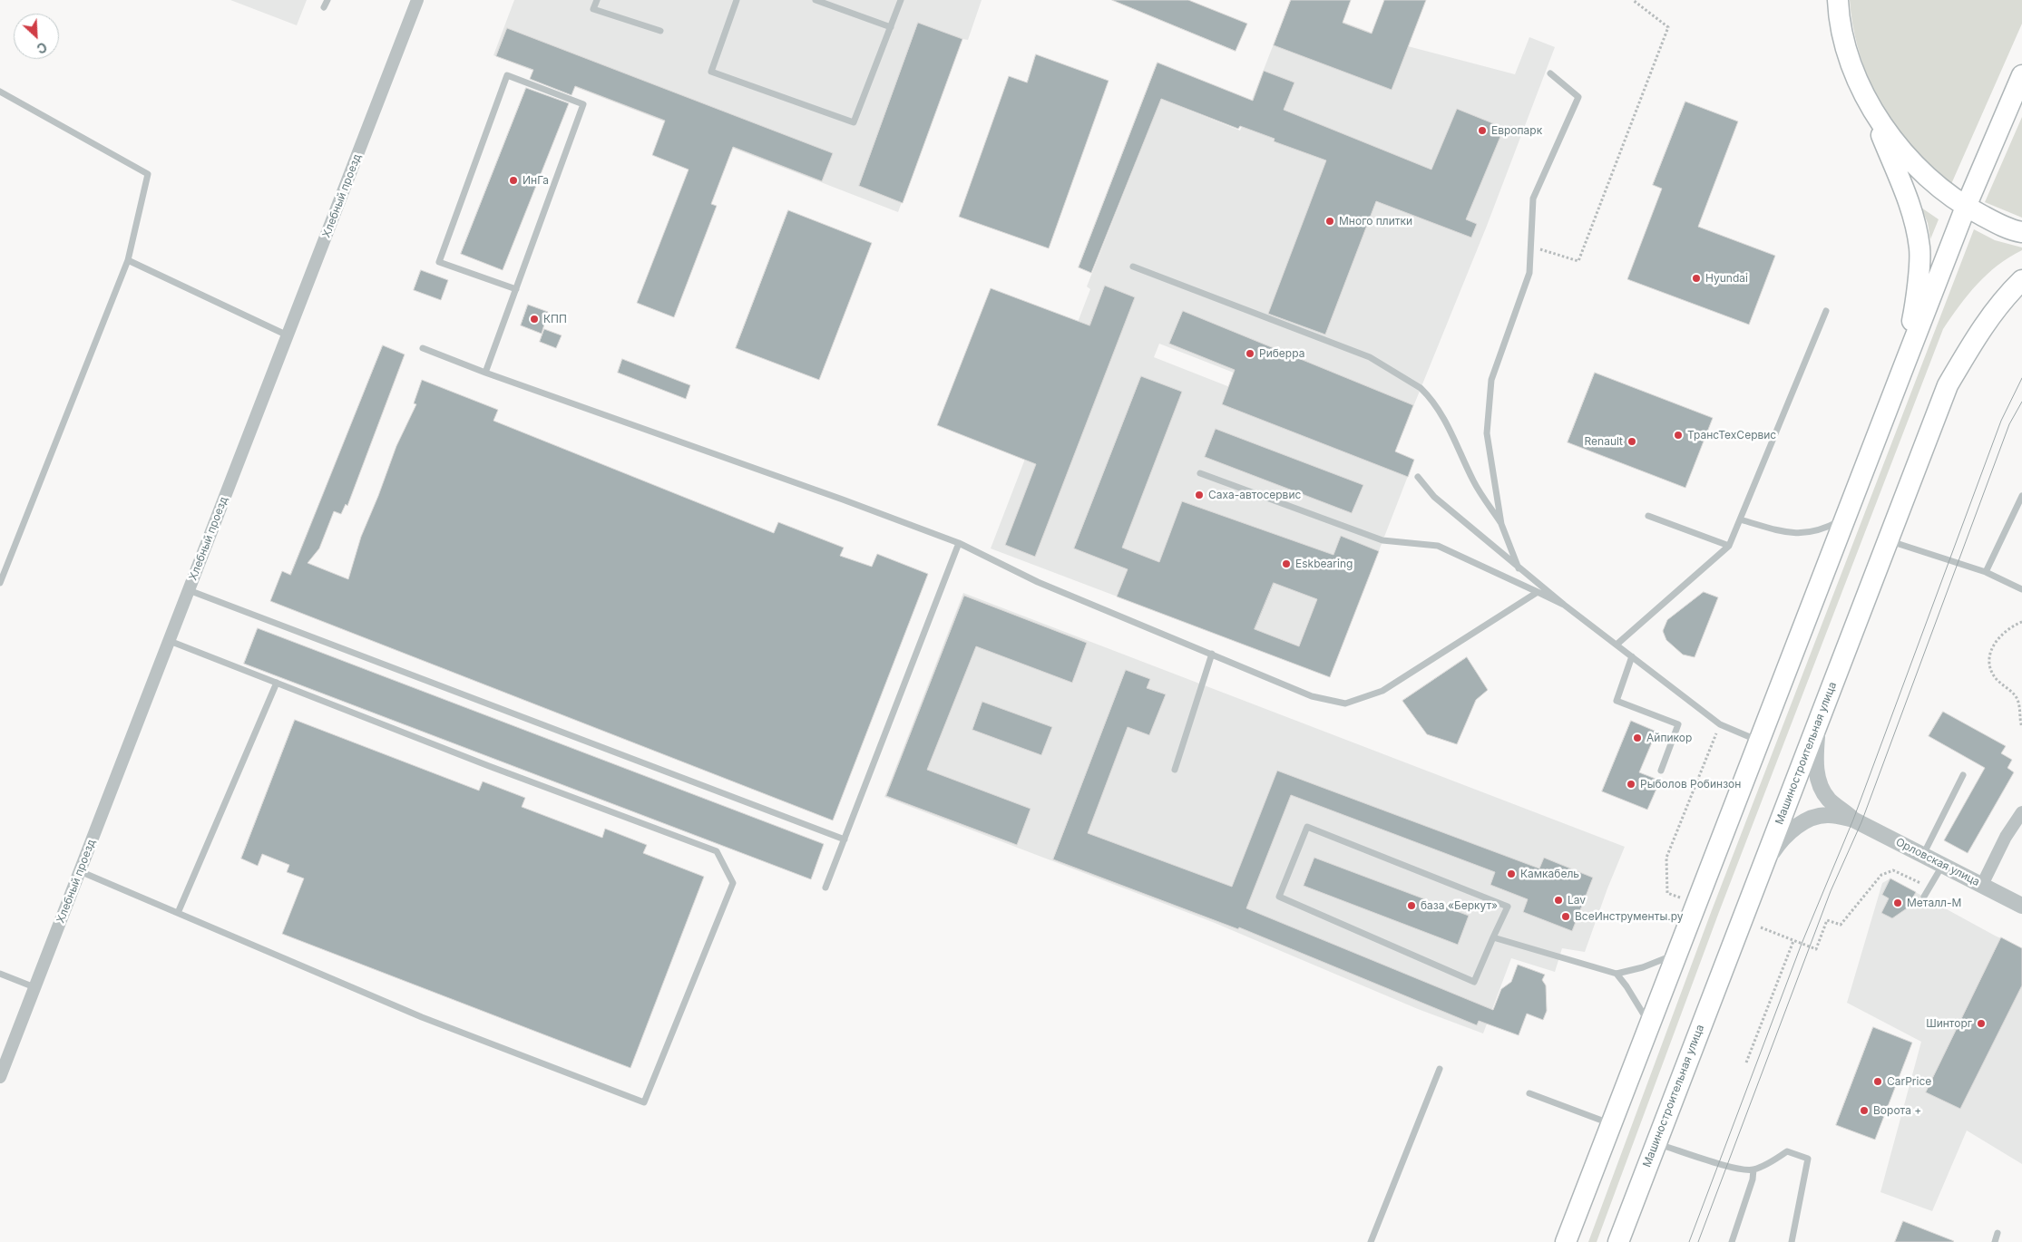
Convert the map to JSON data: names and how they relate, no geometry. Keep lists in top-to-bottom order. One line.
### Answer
{"streets":{"main road":["Машиностроительная улица"],"street":["Хлебный проезд","Орловская улица"]},"places":["Европарк","ИнГа","Много плитки","Hyundai","КПП","Риберра","ТрансТехСервис","Renault","Саха-автосервис","Eskbearing","Айпикор","Рыболов Робинзон","Камкабель","Lav","Металл-М","база «Беркут»","ВсеИнструменты.ру","Шинторг","CarPrice","Ворота +"],"north":"bottom right"}
